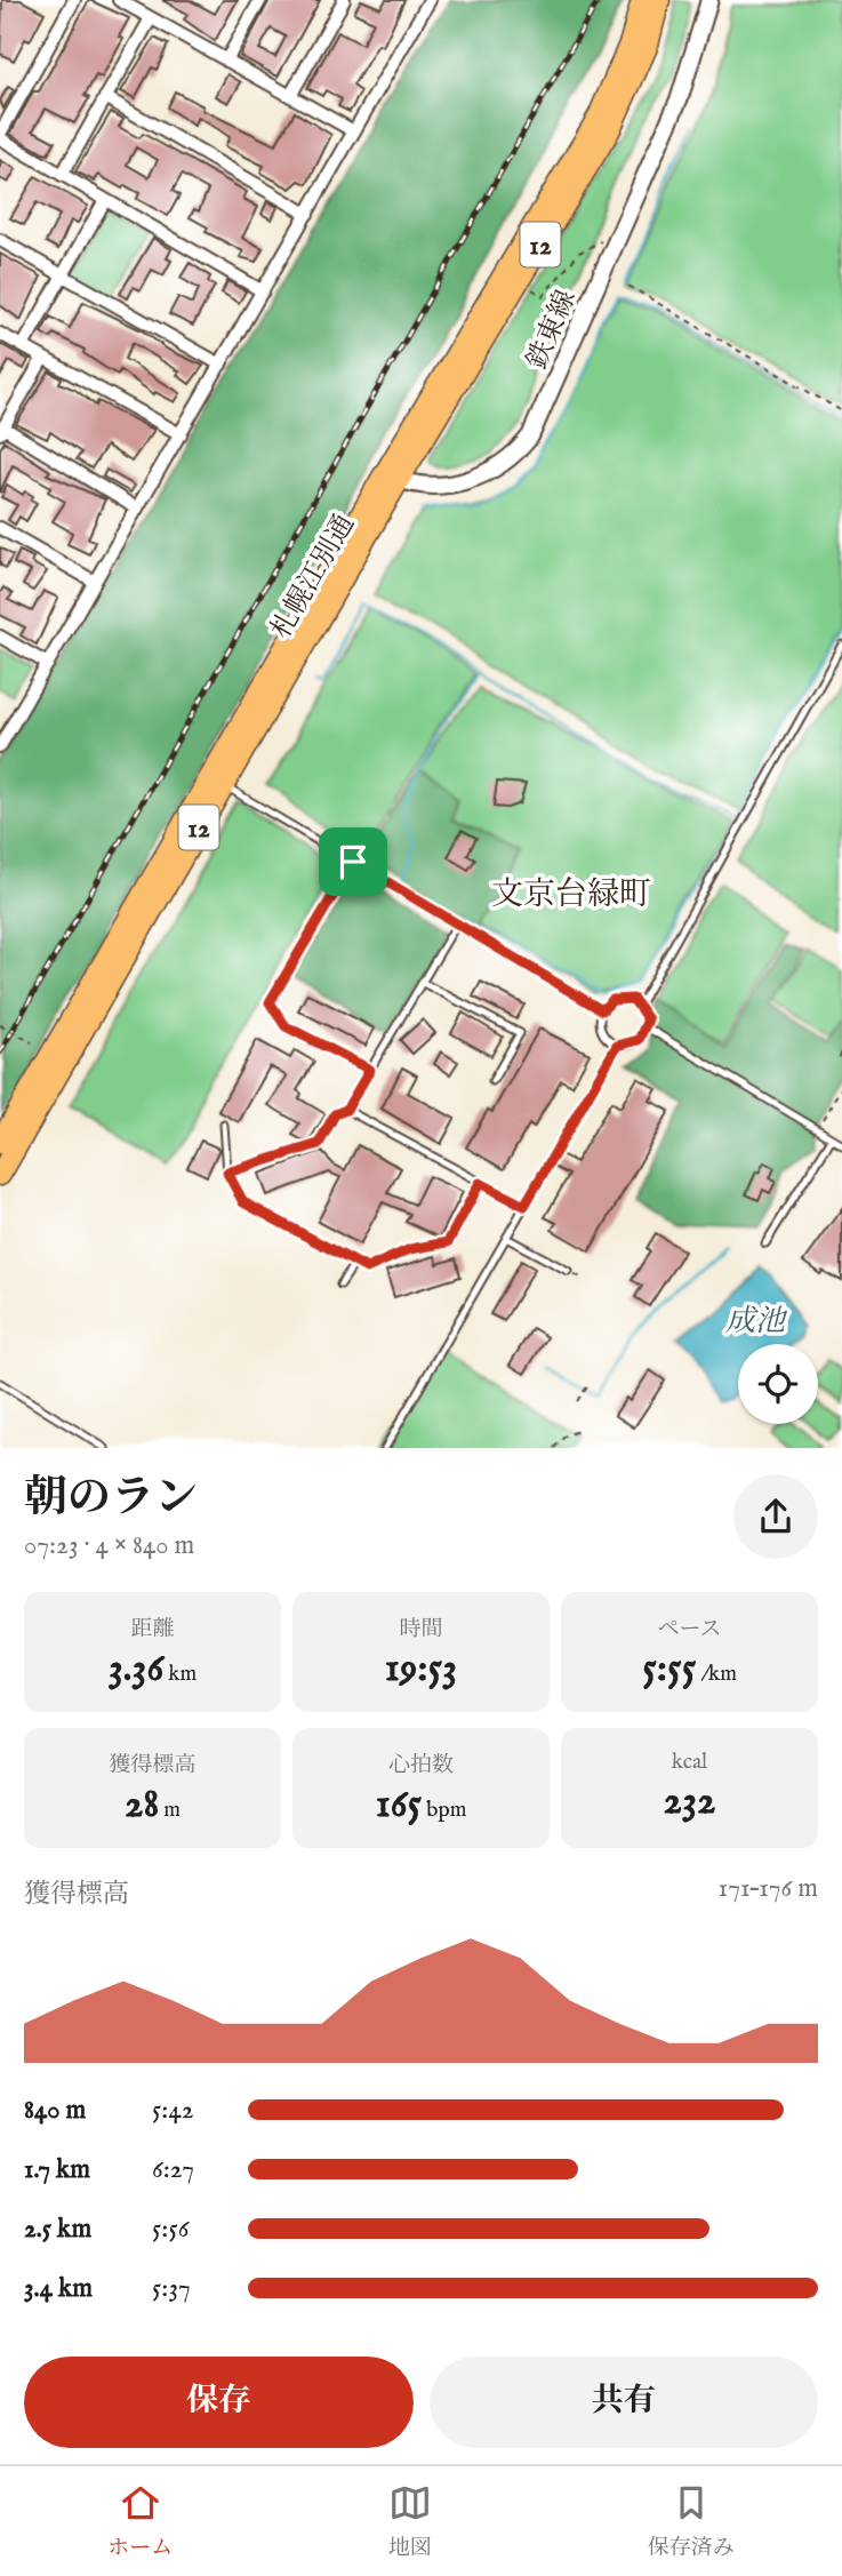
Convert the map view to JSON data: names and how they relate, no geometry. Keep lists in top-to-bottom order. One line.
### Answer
{"streets":{"highway":["12","札幌江別通"],"street":["鉄東線"]},"crossings":[["鉄東線","札幌江別通"]],"districts":["文京台緑町"],"water":["成池"],"page":{"heading":["朝のラン","07:23 · 4 × 840 m"],"stats":[["距離","3.36 km"],["時間","19:53"],["ペース","5:55 /km"],["獲得標高","28 m"],["心拍数","165 bpm"],["kcal","232"]],"chart":["獲得標高","171–176 m"],"list":[{"name":"840 m","note":"5:42"},{"name":"1.7 km","note":"6:27"},{"name":"2.5 km","note":"5:56"},{"name":"3.4 km","note":"5:37"}],"buttons":["保存","共有"],"tabs":["ホーム","地図","保存済み"]}}
